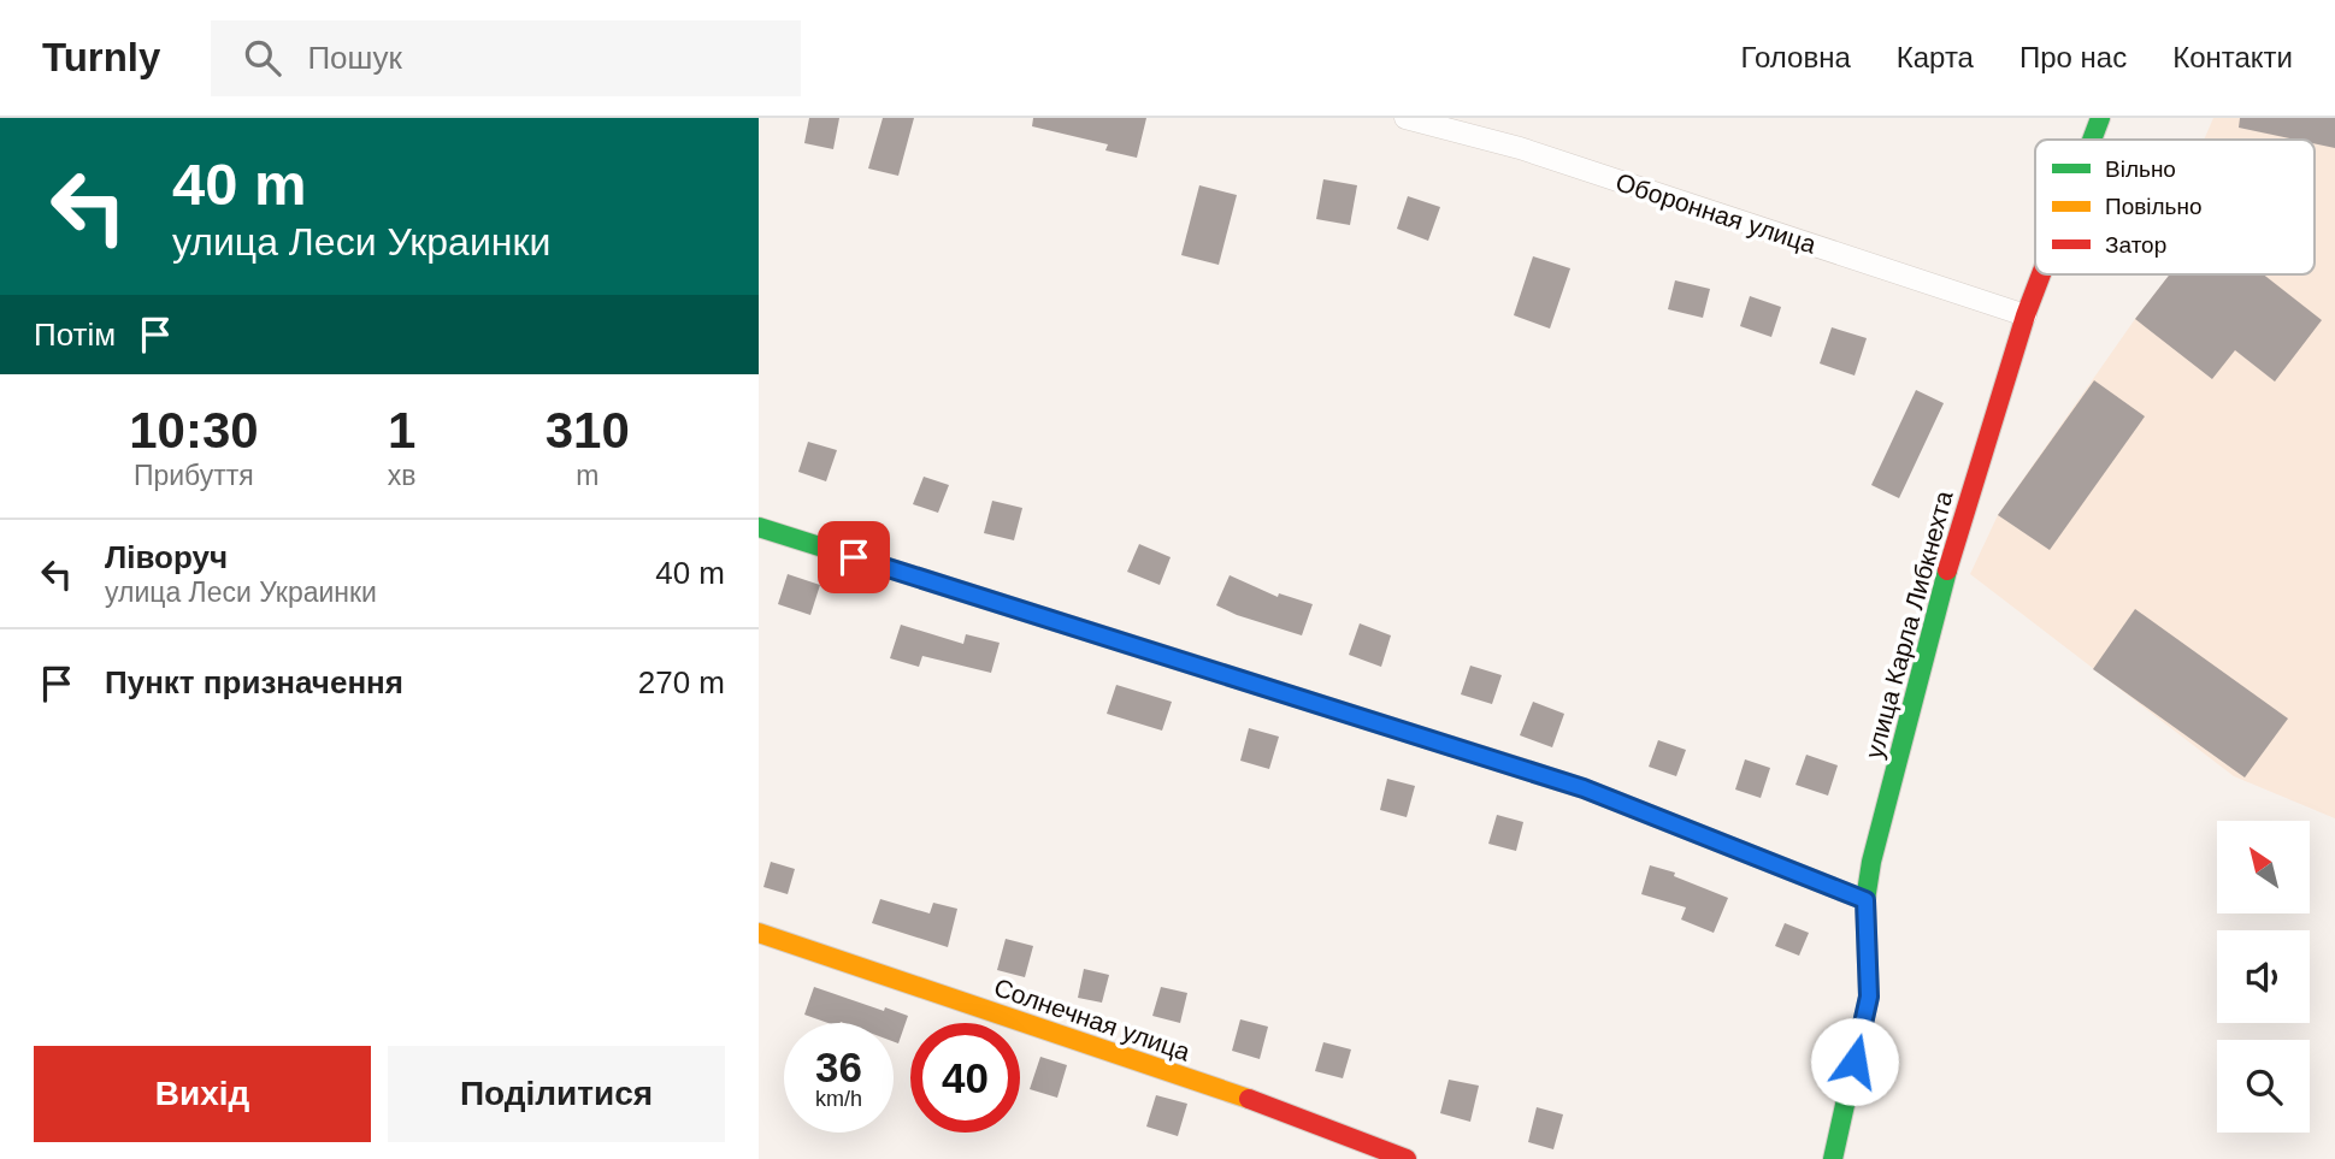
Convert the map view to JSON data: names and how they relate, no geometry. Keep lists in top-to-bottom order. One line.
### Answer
{"streets":{"street":["Оборонная улица","улица Карла Либкнехта","Солнечная улица"]},"crossings":[["Оборонная улица","улица Карла Либкнехта"]],"legend":["Вільно","Повільно","Затор"],"north":"top left","page":{"header":"Turnly","search":"Пошук","nav":["Головна","Карта","Про нас","Контакти"],"turn":["40 m","улица Леси Украинки"],"then":"Потім","eta":["10:30","Прибуття","1","хв","310","m"],"list":[{"name":"Ліворуч","note":"улица Леси Украинки","value":"40 m"},{"name":"Пункт призначення","value":"270 m"}],"speed":"36 km/h","limit":"40","buttons":["Вихід","Поділитися"]}}
